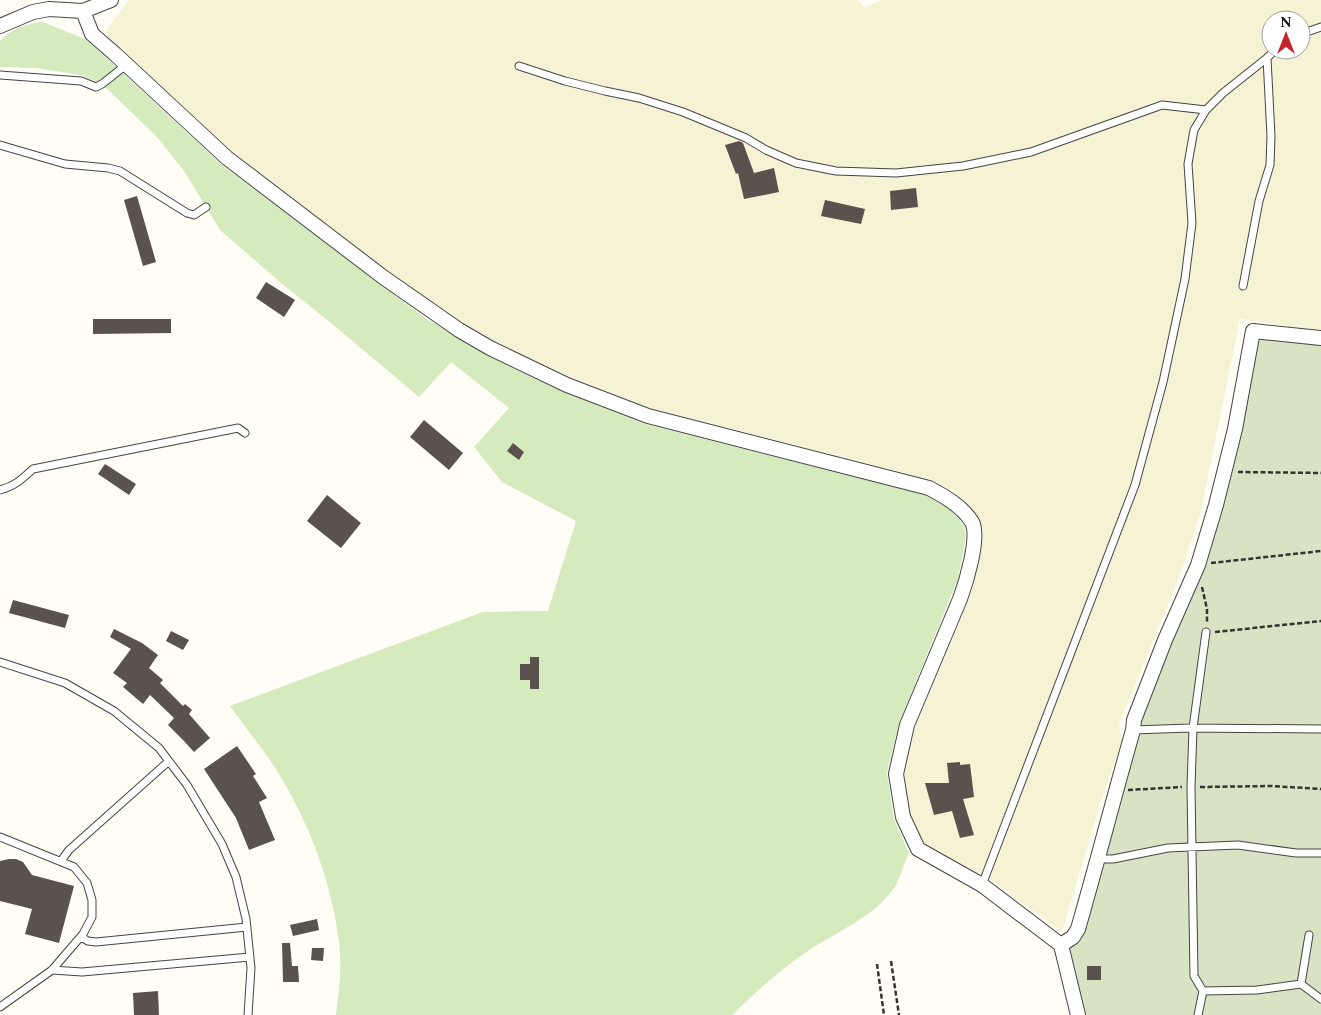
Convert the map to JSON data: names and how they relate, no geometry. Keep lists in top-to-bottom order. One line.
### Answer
{"north":"top"}
